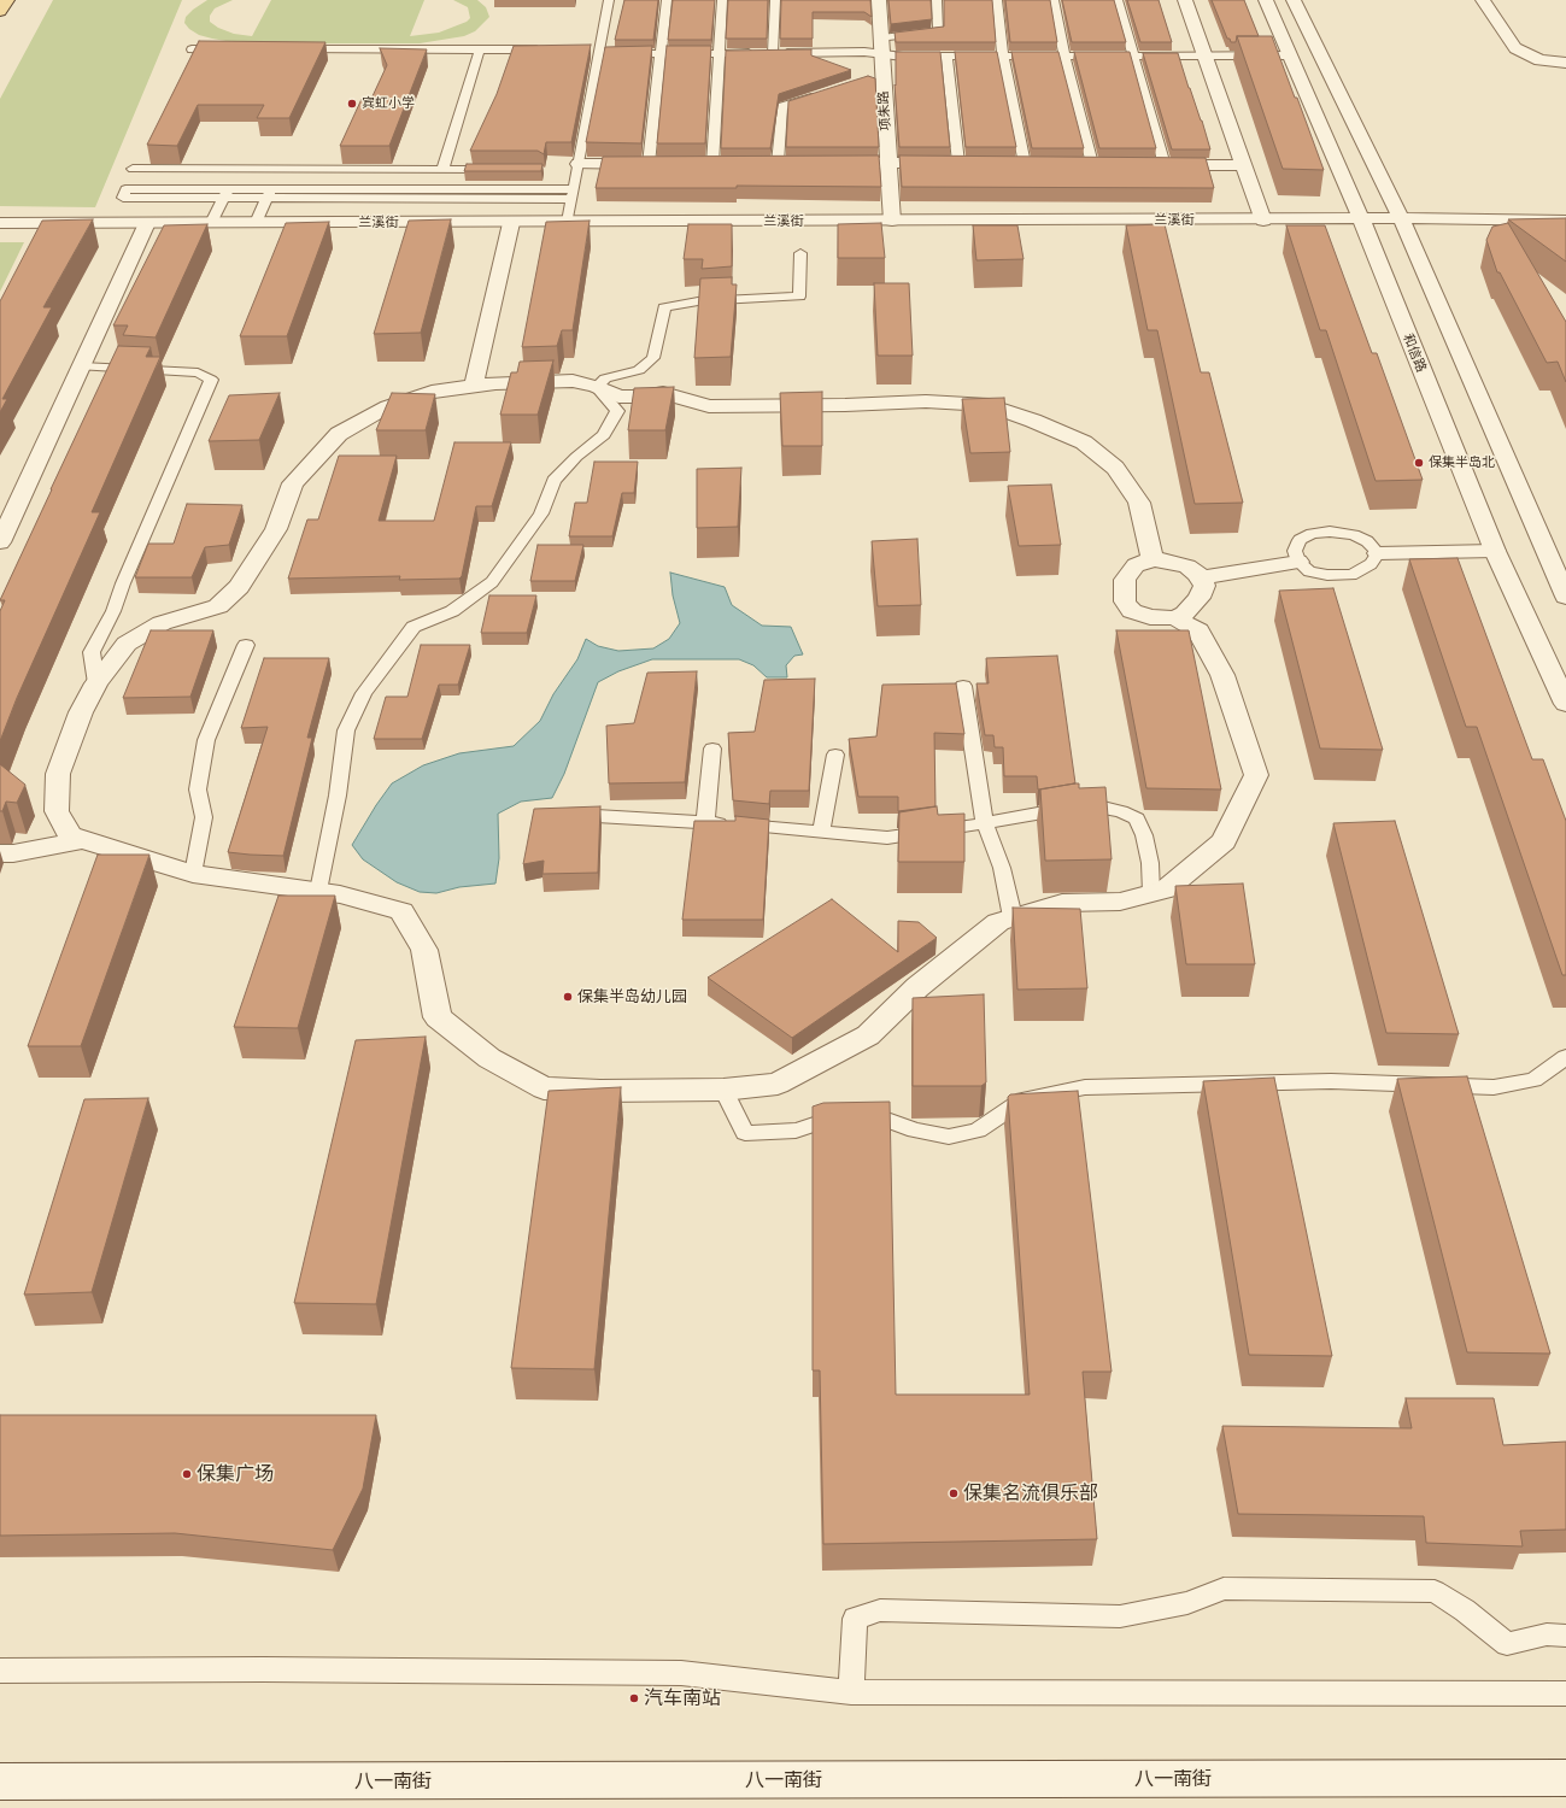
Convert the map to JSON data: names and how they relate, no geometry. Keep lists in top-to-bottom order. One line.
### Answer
{"streets":{"street":["项朱路","兰溪街","和信路","八一南街"]},"crossings":[["项朱路","兰溪街"],["兰溪街","和信路"]],"places":["宾虹小学","保集半岛北","保集半岛幼儿园","保集广场","保集名流俱乐部","汽车南站"]}
